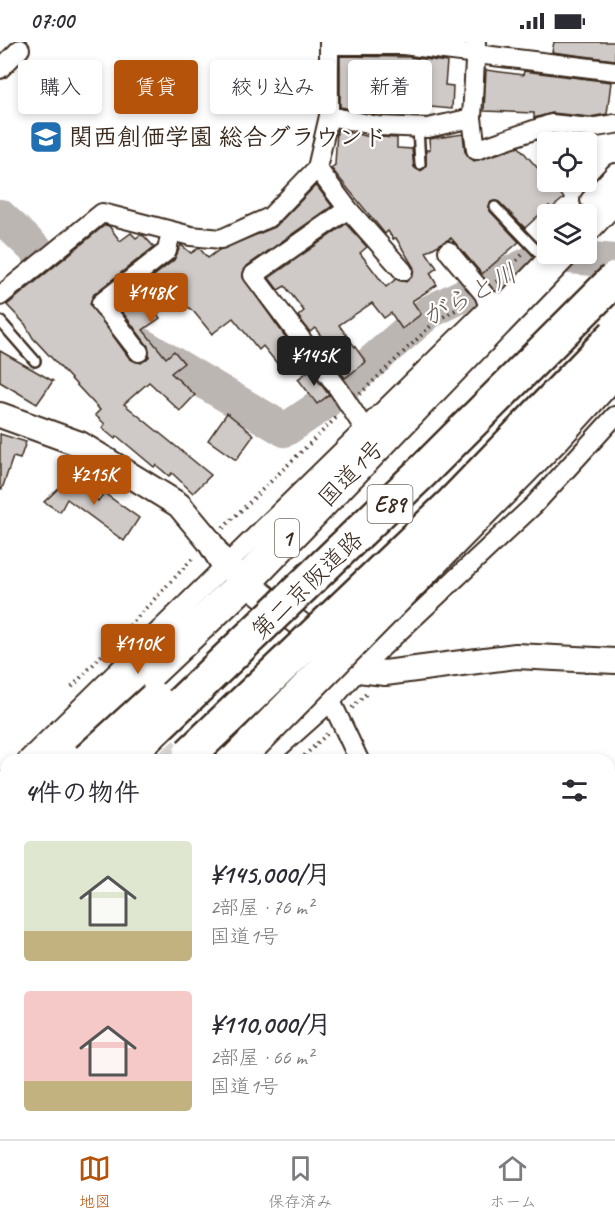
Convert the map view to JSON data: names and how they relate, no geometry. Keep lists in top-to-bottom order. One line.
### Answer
{"streets":{"highway":["国道1号","E89","1","第二京阪道路"]},"water":["がらと川"],"places":{"school or university":["関西創価学園 総合グラウンド"]},"page":{"status":"07:00","chip":["購入","賃貸","絞り込み","新着"],"price":["¥148K","¥145K","¥215K","¥110K"],"heading":"4件の物件","list":[{"name":"¥145,000/月","note":"2部屋 · 76 m² · 国道1号"},{"name":"¥110,000/月","note":"2部屋 · 66 m² · 国道1号"}],"tabs":["地図","保存済み","ホーム"]}}
